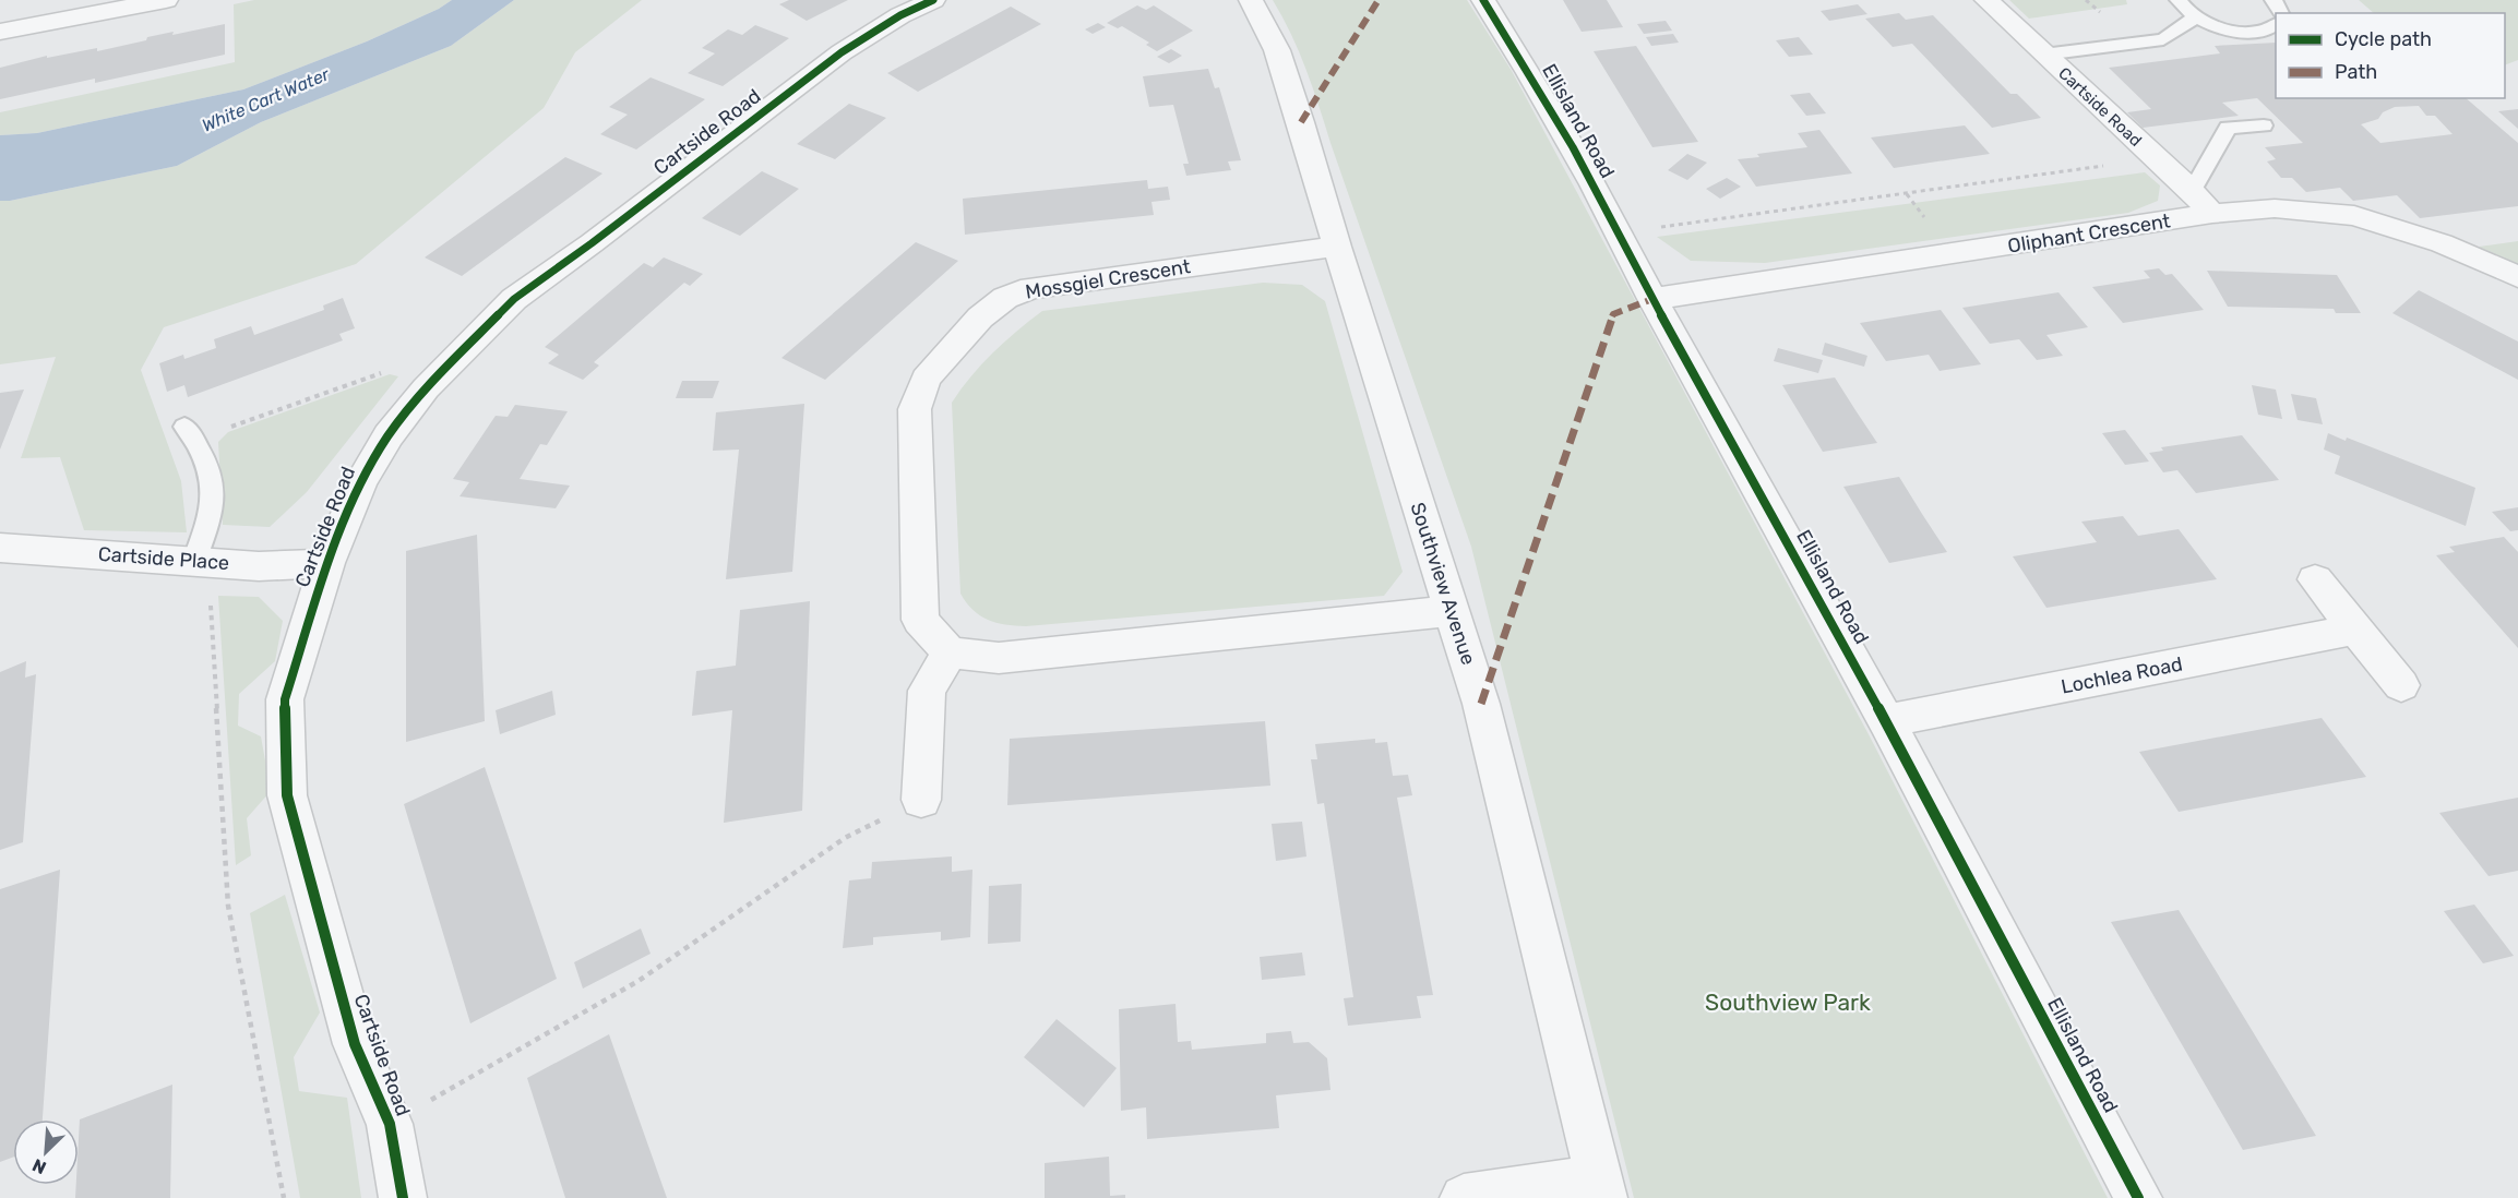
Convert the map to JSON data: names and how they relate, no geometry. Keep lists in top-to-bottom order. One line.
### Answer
{"streets":{"street":["Cartside Road","Ellisland Road","Oliphant Crescent","Mossgiel Crescent","Cartside Place","Southview Avenue","Lochlea Road"]},"crossings":[["Cartside Road","Oliphant Crescent"],["Cartside Road","Cartside Place"],["Ellisland Road","Oliphant Crescent"],["Ellisland Road","Lochlea Road"],["Mossgiel Crescent","Southview Avenue"]],"water":["White Cart Water"],"parks":["Southview Park"],"legend":["Cycle path","Path"],"north":"bottom left"}
